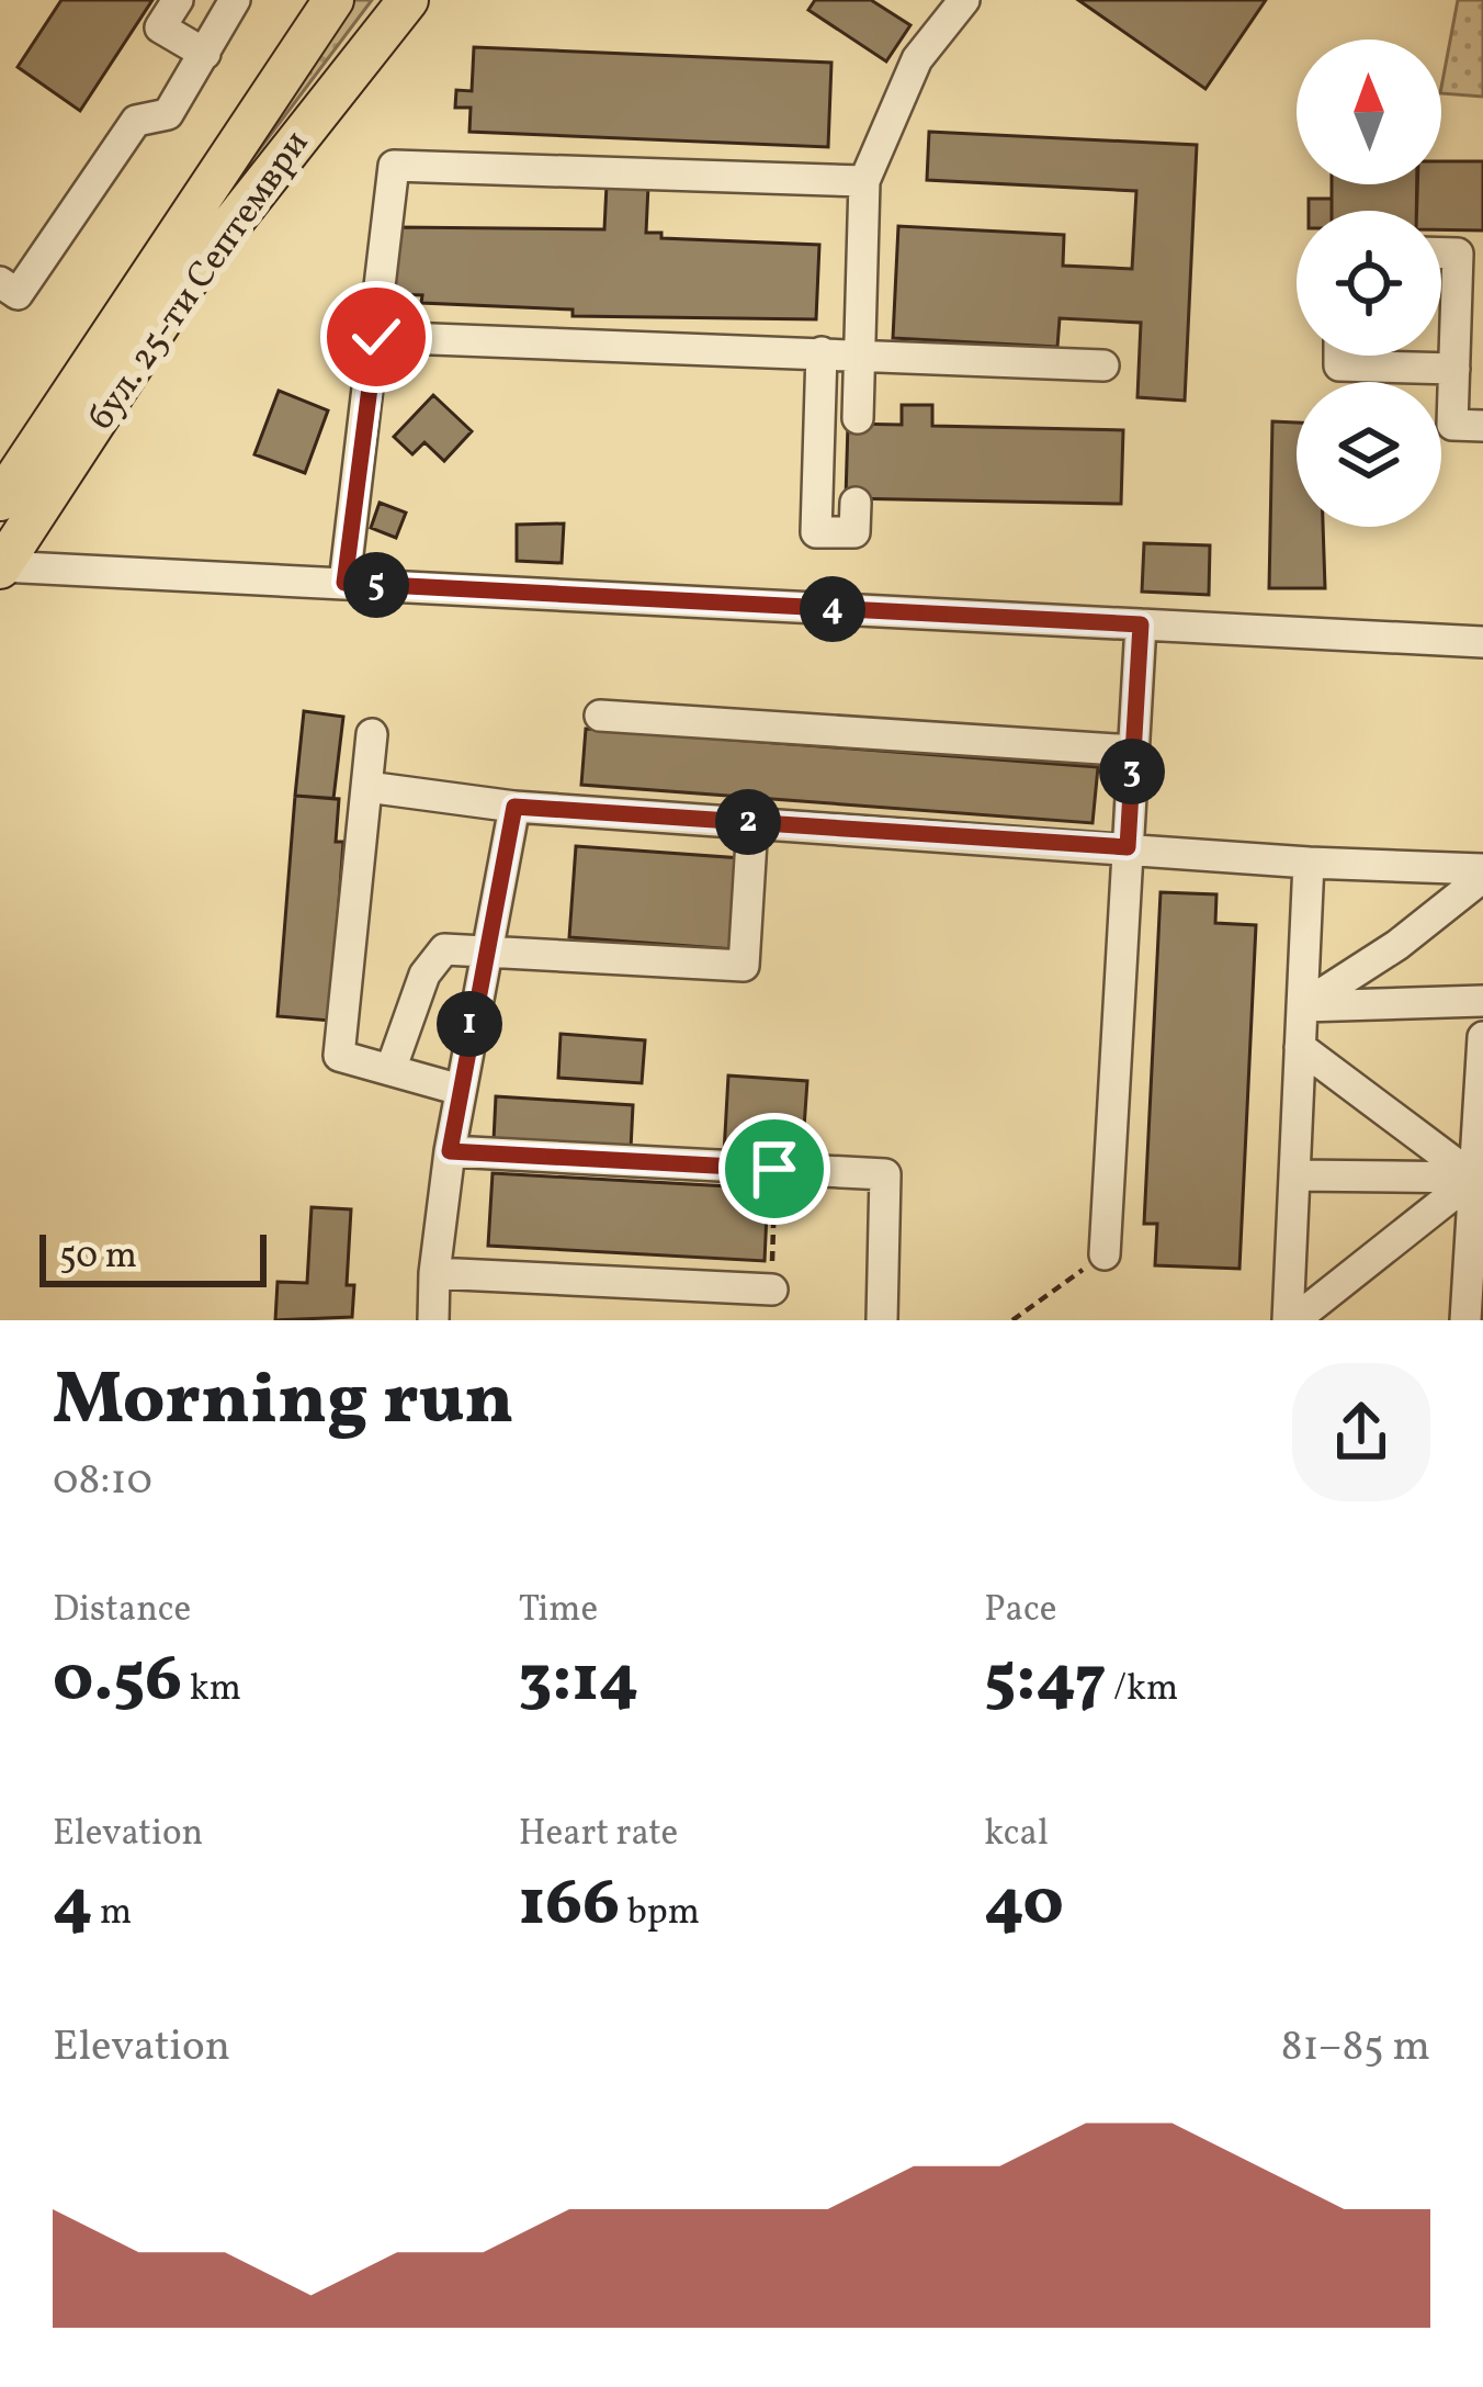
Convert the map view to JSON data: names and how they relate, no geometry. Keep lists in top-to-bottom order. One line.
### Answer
{"streets":{"main road":["бул. 25-ти Септември"]},"scale_bar":"50 m","north":"top","page":{"pins":["5","4","3","2","1"],"scale":"50 m","heading":["Morning run","08:10"],"stats":[["Distance","0.56 km"],["Time","3:14"],["Pace","5:47 /km"],["Elevation","4 m"],["Heart rate","166 bpm"],["kcal","40"]],"chart":["Elevation","81–85 m"]}}
